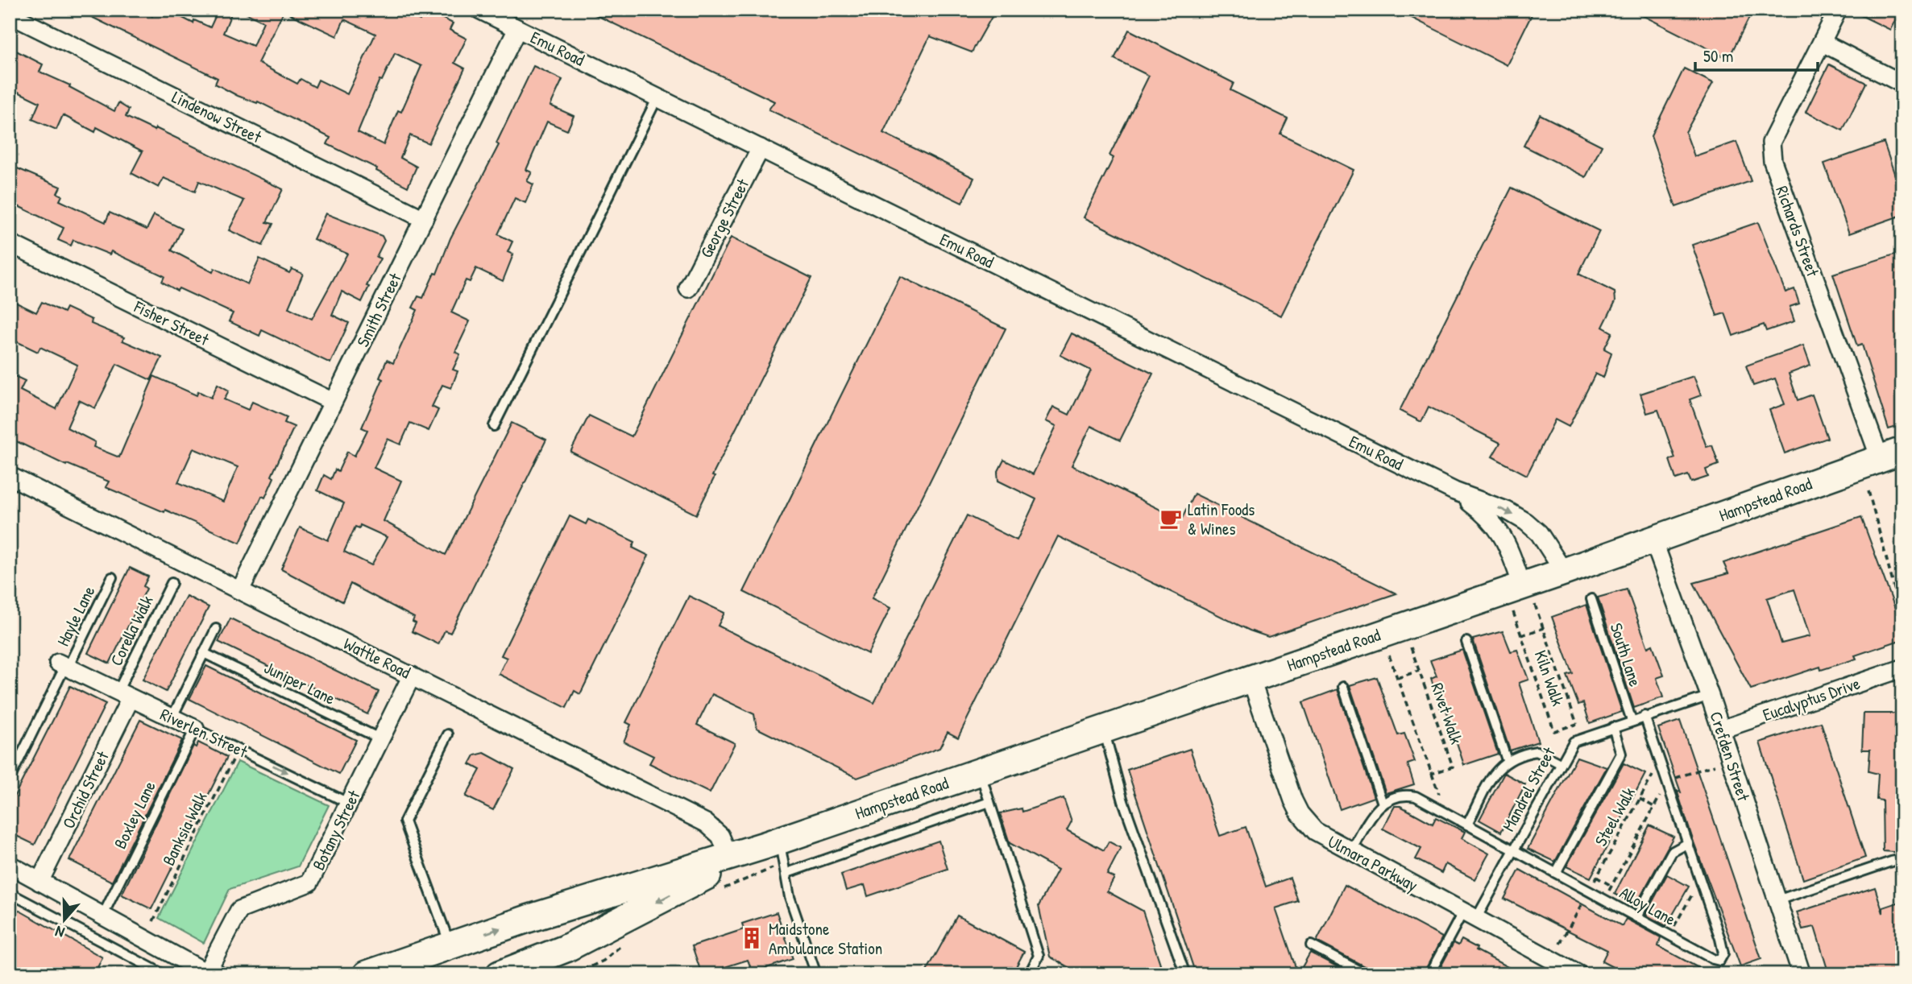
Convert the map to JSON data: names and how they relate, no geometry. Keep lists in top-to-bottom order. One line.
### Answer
{"streets":{"main road":["Hampstead Road"],"street":["Emu Road","Lindenow Street","George Street","Richards Street","Smith Street","Fisher Street","Wattle Road","Eucalyptus Drive","Riverlen Street","Crefden Street","Orchid Street","Botany Street","Ulmara Parkway"],"lane":["Hayle Lane","Corella Walk","South Lane","Juniper Lane","Mandrel Street","Boxley Lane","Alloy Lane"],"path":["Kiln Walk","Rivet Walk","Steel Walk","Banksia Walk"]},"crossings":[["Emu Road","George Street"],["Emu Road","Smith Street"],["Emu Road","Hampstead Road"],["Emu Road","Kiln Walk"],["Lindenow Street","Smith Street"],["Richards Street","Hampstead Road"],["Smith Street","Fisher Street"],["Smith Street","Wattle Road"],["Hampstead Road","Wattle Road"],["Hampstead Road","Kiln Walk"],["Hampstead Road","Crefden Street"],["Hampstead Road","Ulmara Parkway"],["Hayle Lane","Riverlen Street"],["Corella Walk","Riverlen Street"],["Corella Walk","Orchid Street"],["South Lane","Mandrel Street"],["Wattle Road","Botany Street"],["Juniper Lane","Botany Street"],["Eucalyptus Drive","Crefden Street"],["Rivet Walk","Alloy Lane"],["Riverlen Street","Orchid Street"],["Riverlen Street","Boxley Lane"],["Riverlen Street","Banksia Walk"],["Riverlen Street","Botany Street"],["Crefden Street","Mandrel Street"],["Mandrel Street","Ulmara Parkway"],["Mandrel Street","Alloy Lane"],["Steel Walk","Alloy Lane"]],"one_way":["Riverlen Street"],"places":{"cafe":["Latin Foods & Wines"],"building":["Maidstone Ambulance Station"]},"scale_bar":"50 m","north":"bottom"}
